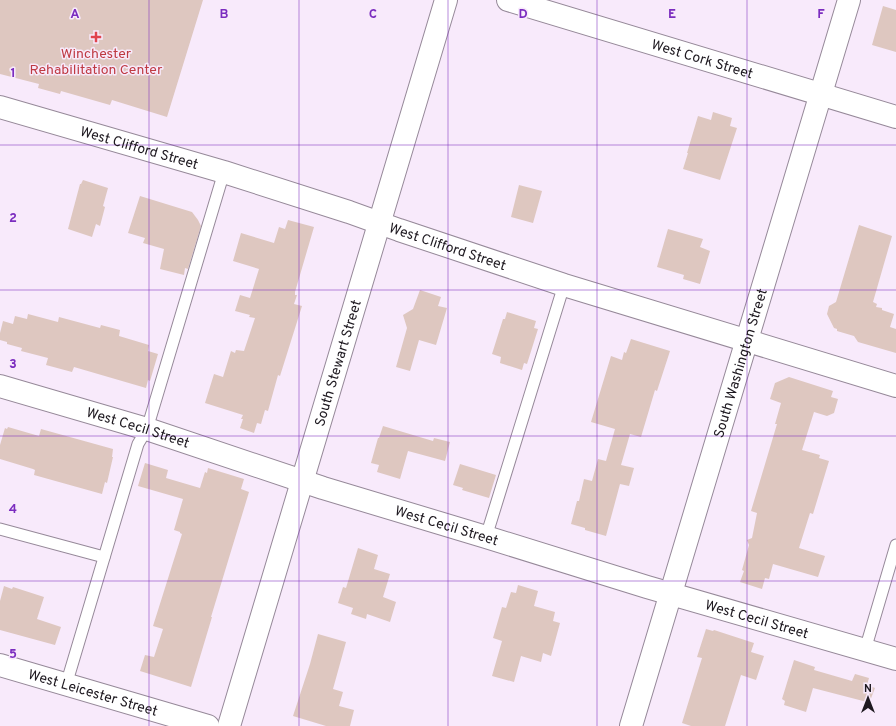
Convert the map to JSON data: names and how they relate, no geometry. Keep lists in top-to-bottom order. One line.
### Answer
{"streets":{"street":["West Cork Street","West Clifford Street","South Stewart Street","South Washington Street","West Cecil Street","West Leicester Street"]},"crossings":[["West Cork Street","South Washington Street"],["West Clifford Street","South Stewart Street"],["West Clifford Street","South Washington Street"],["South Stewart Street","West Cecil Street"],["South Washington Street","West Cecil Street"]],"places":{"health":["Winchester Rehabilitation Center"]},"north":"top","grid":{"columns":["A","B","C","D","E","F"],"rows":["1","2","3","4","5"]}}
